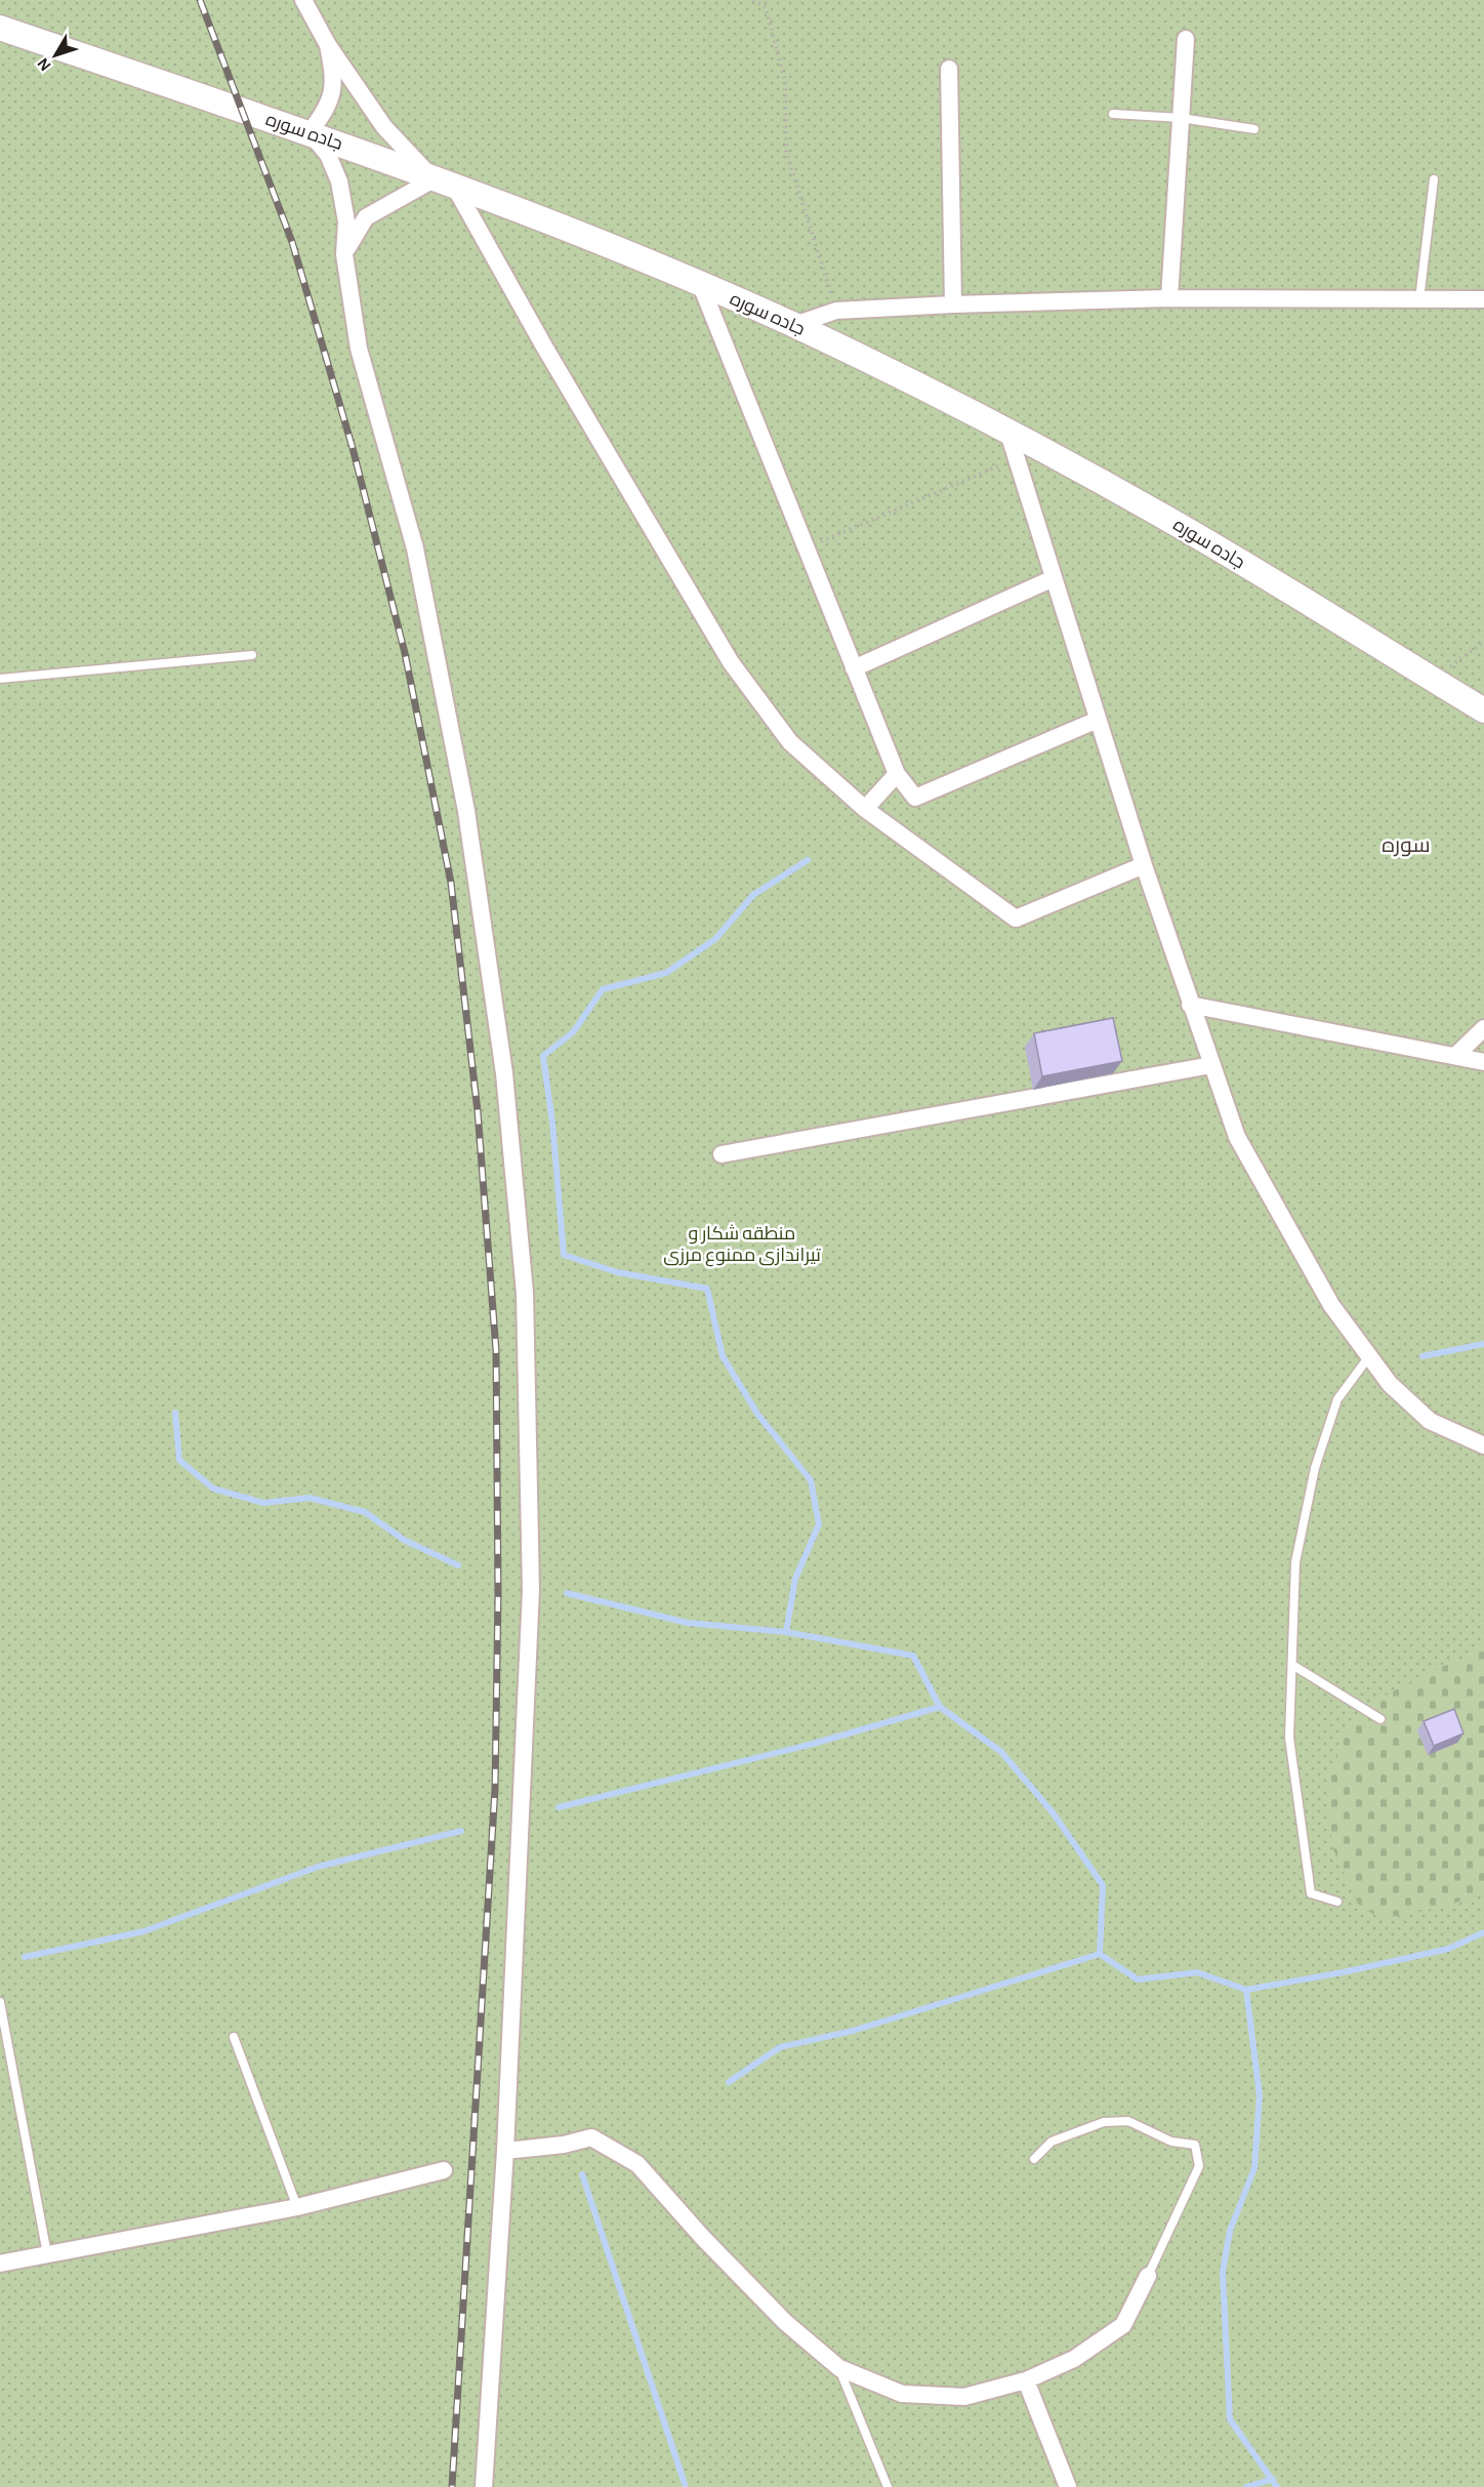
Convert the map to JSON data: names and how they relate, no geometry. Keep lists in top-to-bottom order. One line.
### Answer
{"streets":{"main road":["جاده سوره"]},"districts":["سوره"],"parks":["منطقه شکار و تیراندازی ممنوع مرزی"],"north":"bottom left"}
